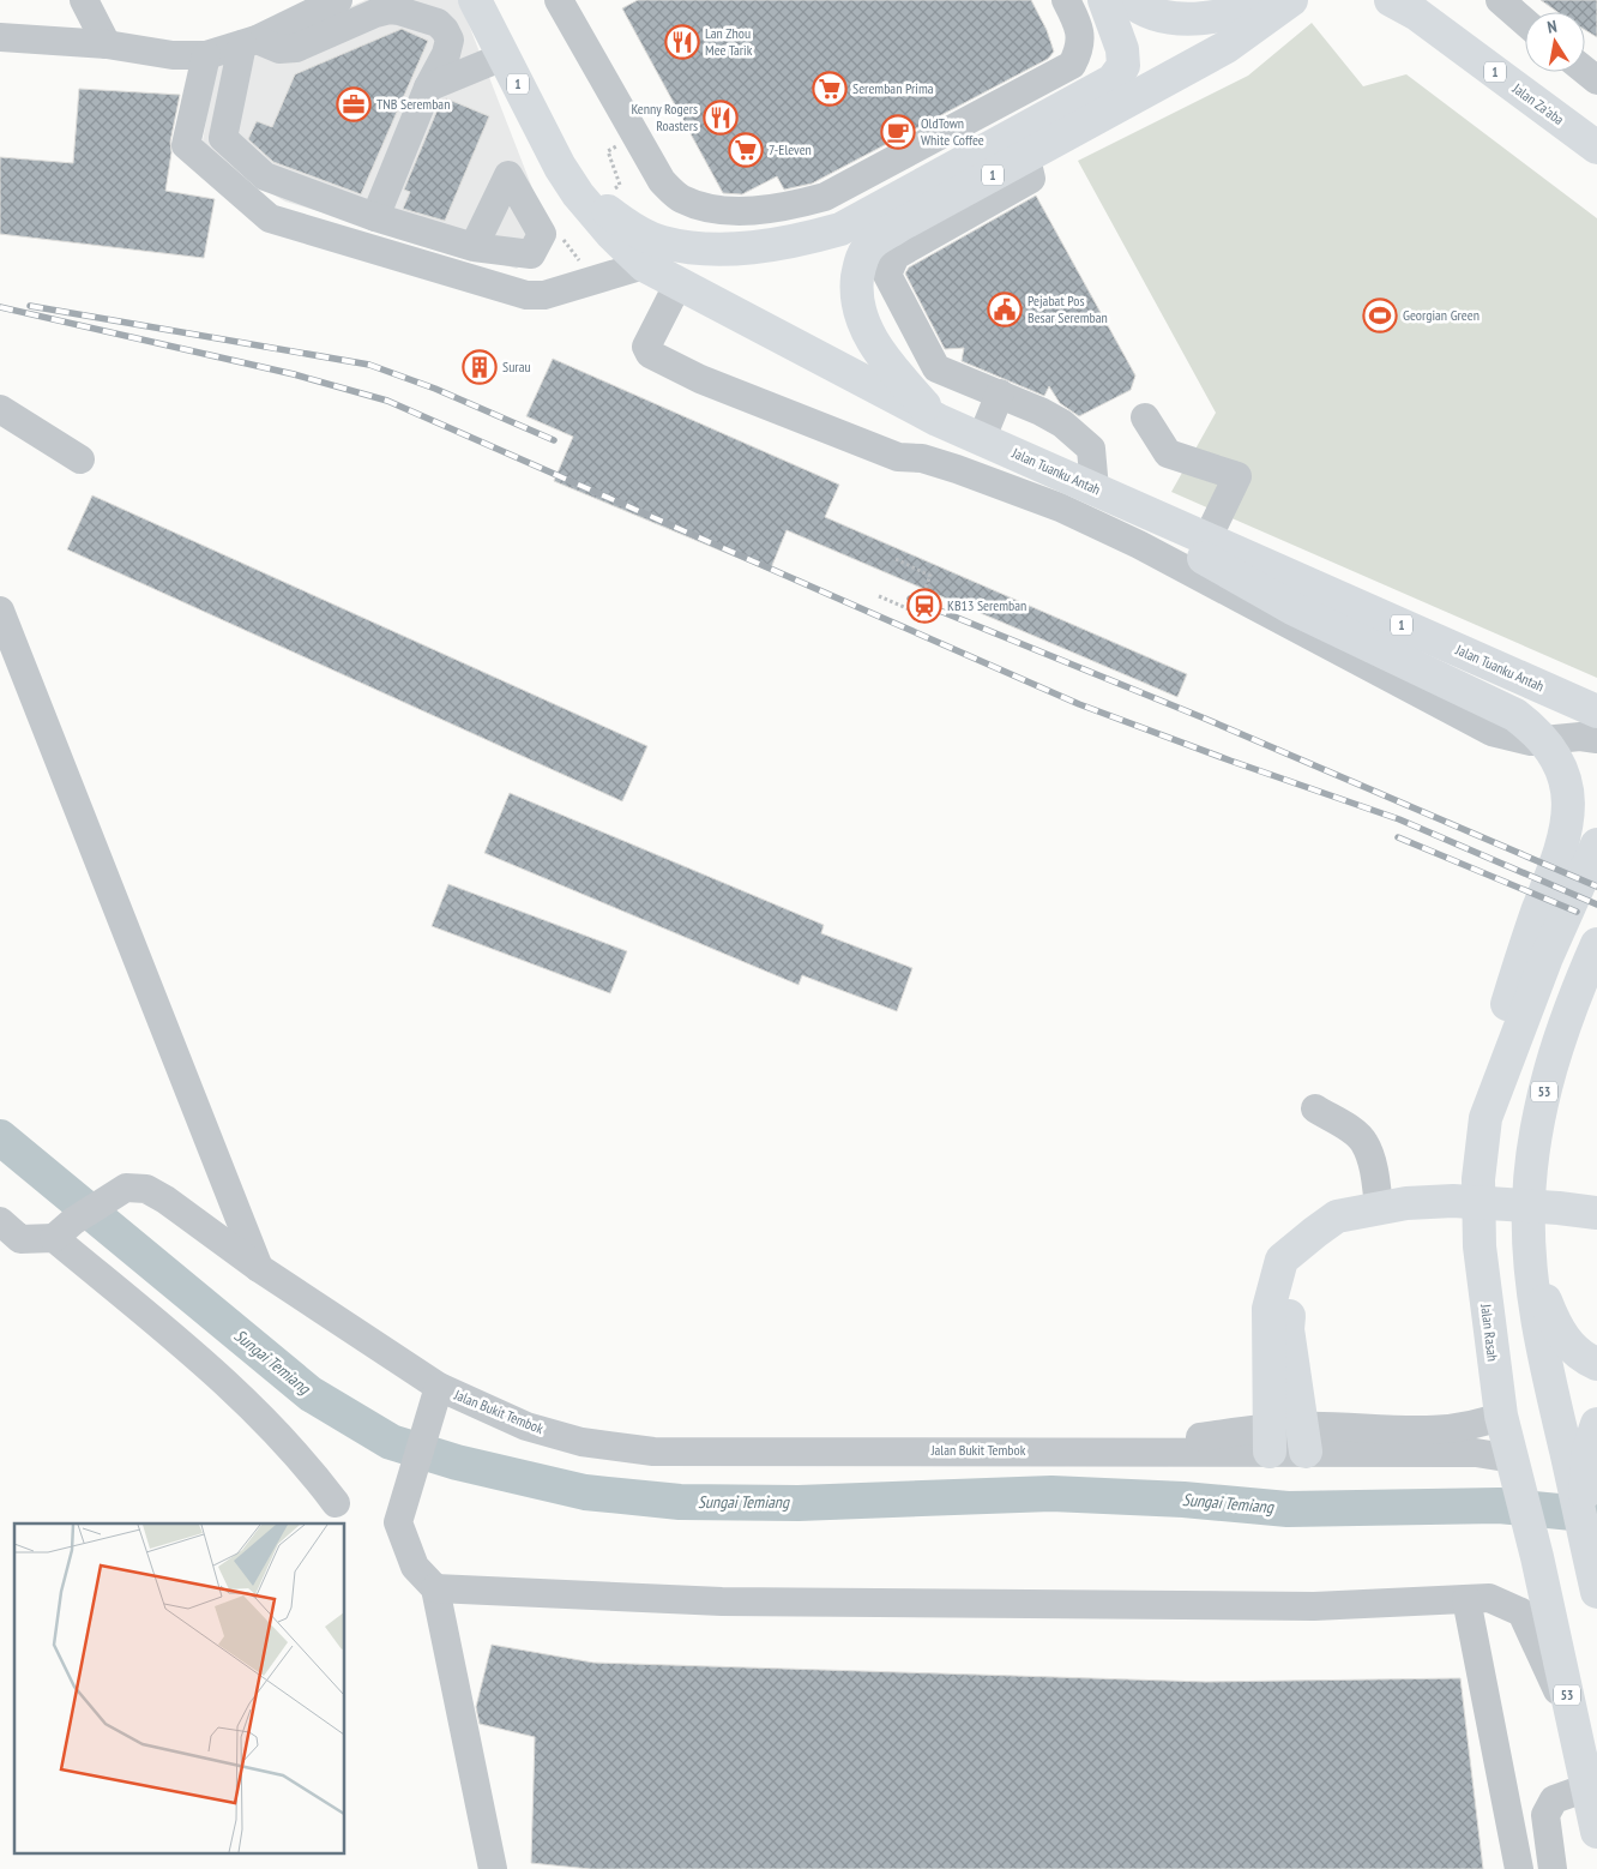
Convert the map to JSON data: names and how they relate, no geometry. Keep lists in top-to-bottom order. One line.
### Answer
{"streets":{"highway":["1","Jalan Za'aba","Jalan Tuanku Antah","53","Jalan Rasah"],"street":["Jalan Bukit Tembok"]},"crossings":[["1","Jalan Tuanku Antah"],["Jalan Rasah","Jalan Bukit Tembok"]],"water":["Sungai Temiang"],"places":{"restaurant":["Lan Zhou Mee Tarik","Kenny Rogers Roasters"],"supermarket":["Seremban Prima","7-Eleven"],"office":["TNB Seremban"],"cafe":["OldTown White Coffee"],"public building":["Pejabat Pos Besar Seremban"],"sports":["Georgian Green"],"building":["Surau"],"station":["KB13 Seremban"]},"north":"top"}
